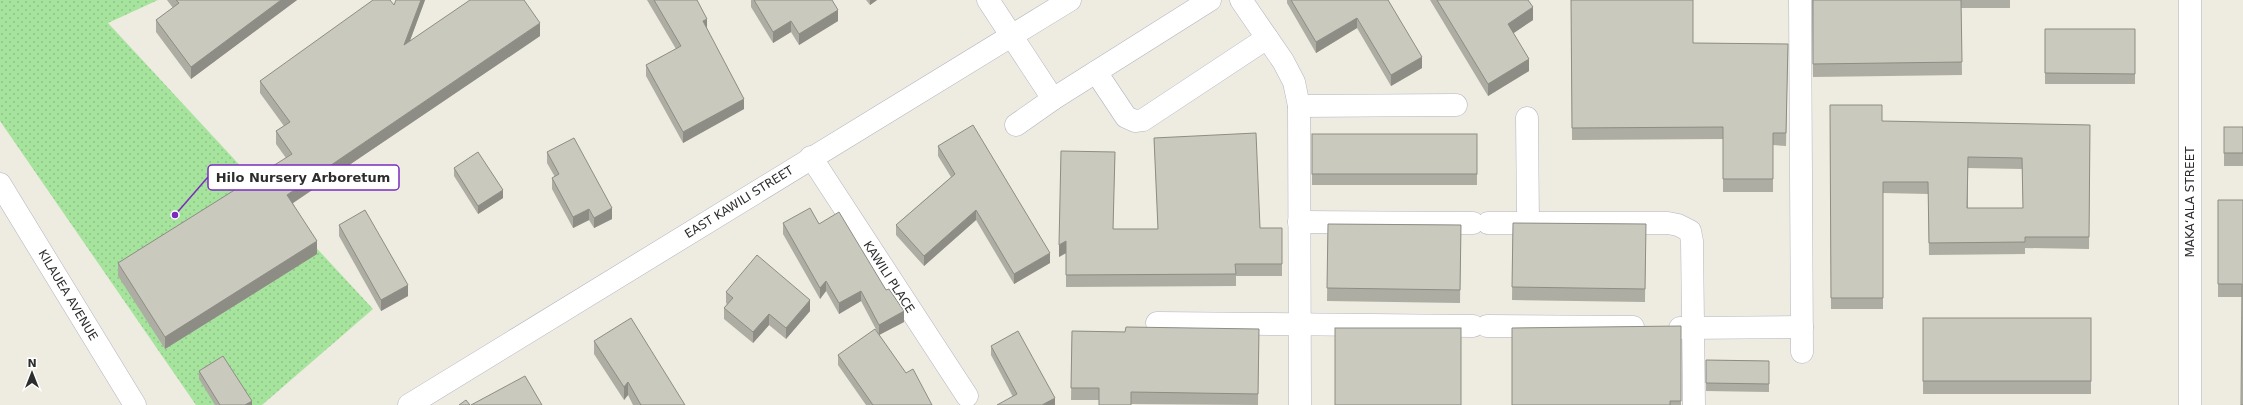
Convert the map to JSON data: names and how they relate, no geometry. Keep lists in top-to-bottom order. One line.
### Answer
{"streets":{"street":["EAST KAWILI STREET","MAKA‘ALA STREET","KAWILI PLACE","KILAUEA AVENUE"]},"crossings":[["EAST KAWILI STREET","KAWILI PLACE"]],"places":["Hilo Nursery Arboretum"],"north":"top"}
